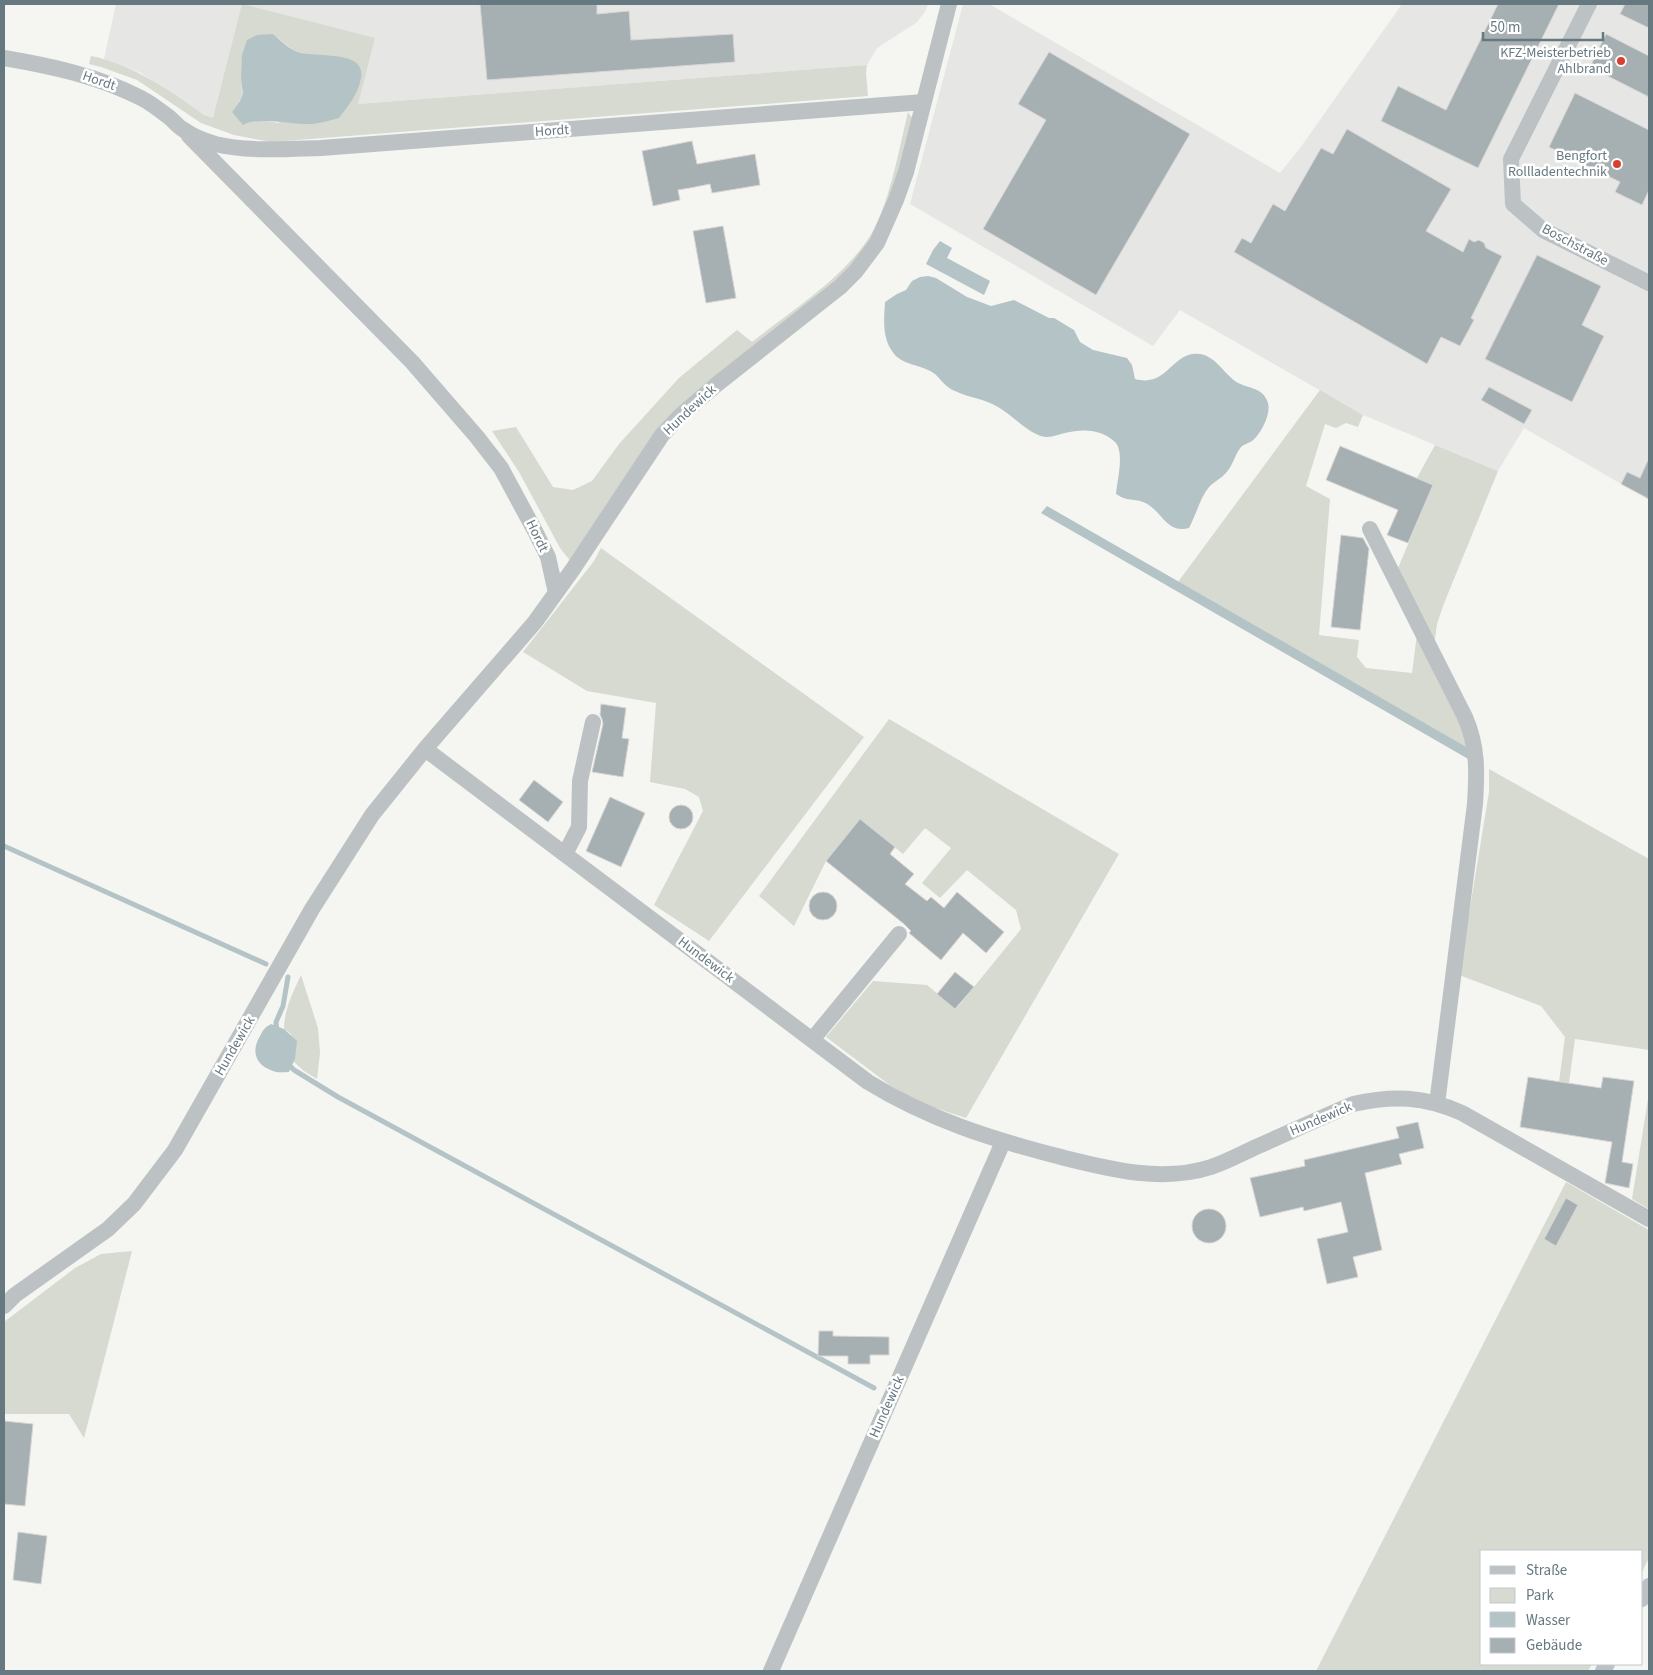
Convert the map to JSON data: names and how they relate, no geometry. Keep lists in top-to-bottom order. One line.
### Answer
{"streets":{"street":["Hordt","Boschstraße","Hundewick"]},"crossings":[["Hordt","Hundewick"]],"places":["KFZ-Meisterbetrieb Ahlbrand","Bengfort Rollladentechnik"],"legend":["Straße","Park","Wasser","Gebäude"],"scale_bar":"50 m"}
